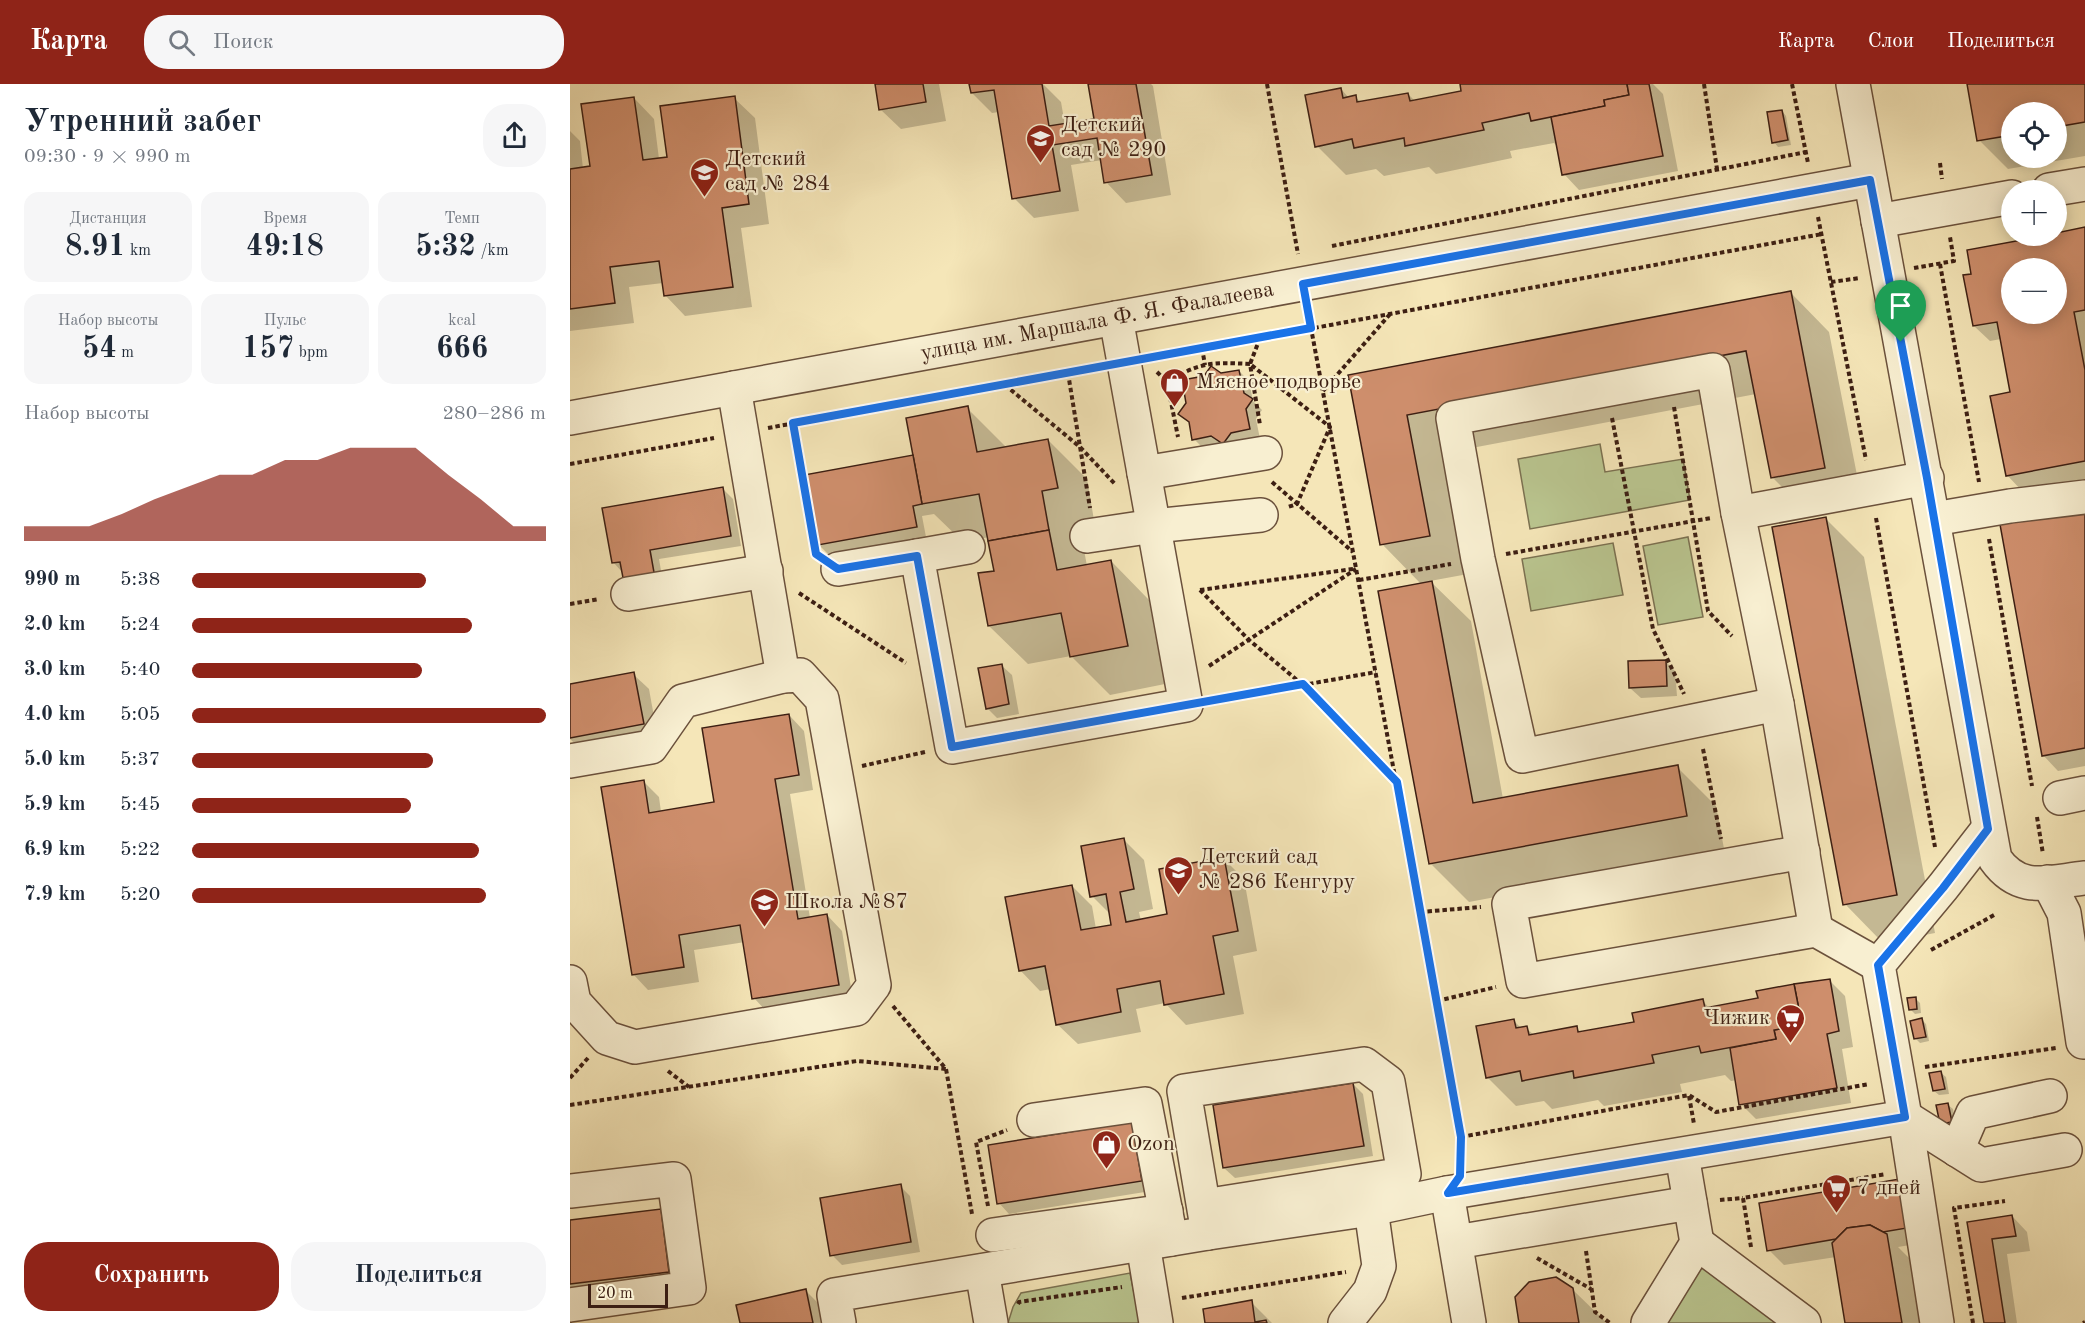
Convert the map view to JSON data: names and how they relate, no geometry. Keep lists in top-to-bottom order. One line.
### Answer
{"streets":{"street":["улица им. Маршала Ф. Я. Фалалеева"]},"places":{"school or university":["Детский сад № 290","Детский сад № 284","Детский сад № 286 Кенгуру","Школа №87"],"shop":["Мясное подворье","Ozon"],"supermarket":["Чижик","7 дней"]},"scale_bar":"20 m","page":{"header":"Карта","search":"Поиск","nav":["Карта","Слои","Поделиться"],"heading":["Утренний забег","09:30 · 9 × 990 m"],"map_buttons":["+","−"],"stats":[["Дистанция","8.91 km"],["Время","49:18"],["Темп","5:32 /km"],["Набор высоты","54 m"],["Пульс","157 bpm"],["kcal","666"]],"chart":["Набор высоты","280–286 m"],"list":[{"name":"990 m","note":"5:38"},{"name":"2.0 km","note":"5:24"},{"name":"3.0 km","note":"5:40"},{"name":"4.0 km","note":"5:05"},{"name":"5.0 km","note":"5:37"},{"name":"5.9 km","note":"5:45"},{"name":"6.9 km","note":"5:22"},{"name":"7.9 km","note":"5:20"}],"buttons":["Сохранить","Поделиться"],"scale":"20 m"}}
